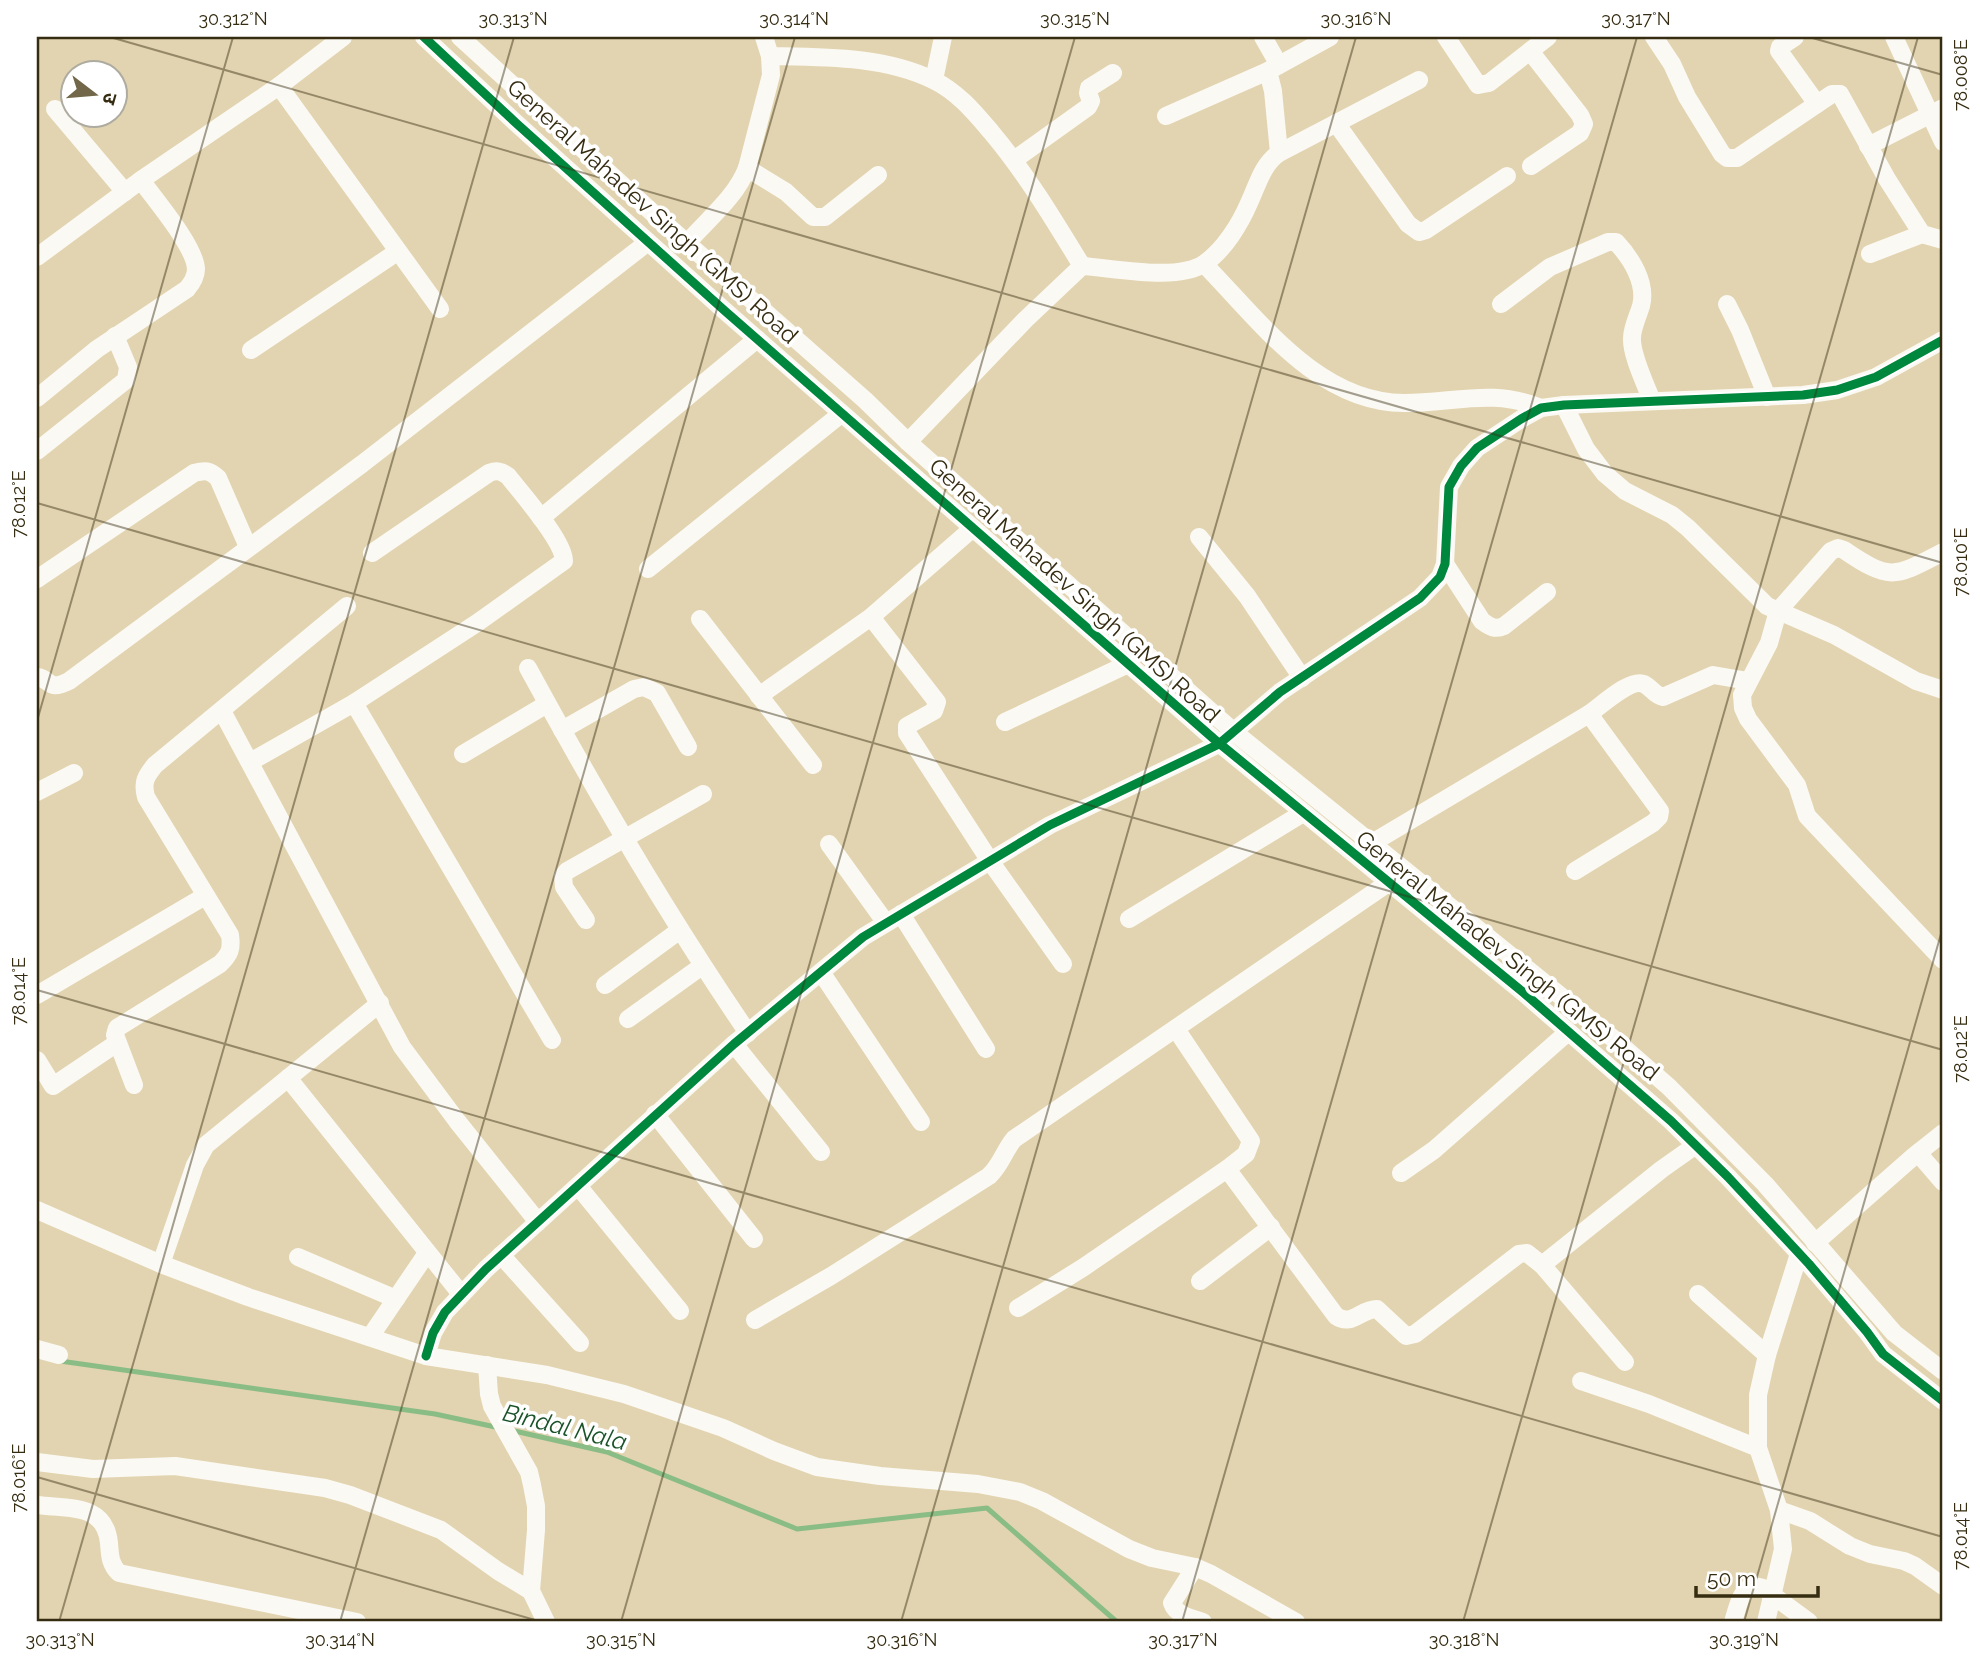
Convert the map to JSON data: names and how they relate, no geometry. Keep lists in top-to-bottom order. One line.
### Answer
{"streets":{"street":["General Mahadev Singh (GMS) Road"]},"water":["Bindal Nala"],"scale_bar":"50 m","north":"right","coordinates":["30.312°N","30.313°N","30.314°N","30.315°N","30.316°N","30.317°N","78.008°E","78.012°E","78.010°E","78.014°E","78.016°E","30.318°N","30.319°N"]}
